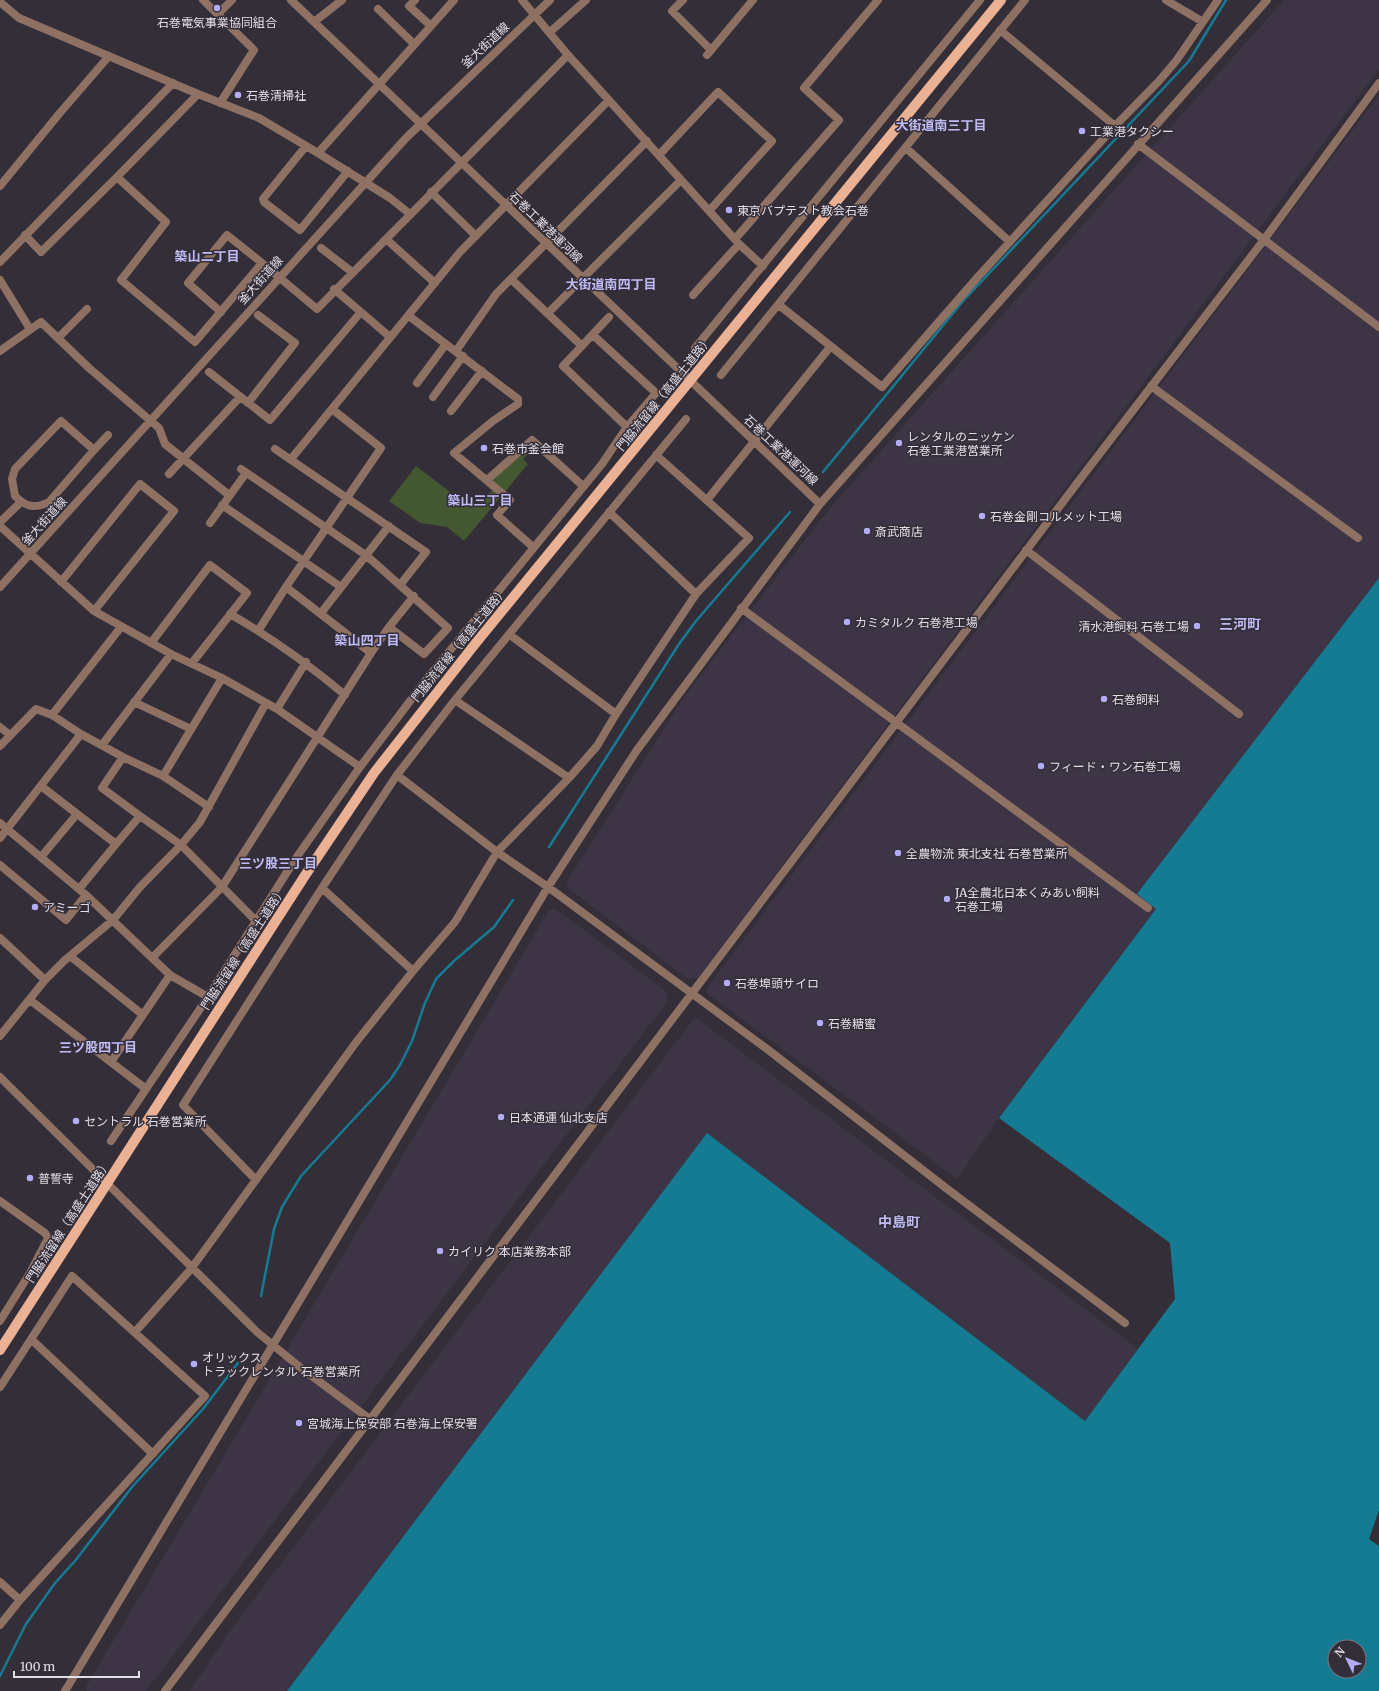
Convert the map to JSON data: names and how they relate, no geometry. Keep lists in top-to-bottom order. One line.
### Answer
{"streets":{"main road":["門脇流留線（高盛土道路）"],"street":["釜大街道線","石巻工業港運河線"]},"crossings":[["釜大街道線","石巻工業港運河線"],["石巻工業港運河線","門脇流留線（高盛土道路）"]],"districts":["大街道南三丁目","築山二丁目","大街道南四丁目","築山三丁目","三河町","築山四丁目","三ツ股三丁目","三ツ股四丁目","中島町"],"places":["石巻電気事業協同組合","石巻清掃社","工業港タクシー","東京バプテスト教会石巻","レンタルのニッケン 石巻工業港営業所","石巻市釜会館","石巻金剛コルメット工場","斎武商店","カミタルク 石巻港工場","清水港飼料 石巻工場","石巻飼料","フィード・ワン石巻工場","全農物流 東北支社 石巻営業所","JA全農北日本くみあい飼料 石巻工場","アミーゴ","石巻埠頭サイロ","石巻糖蜜","日本通運 仙北支店","セントラル 石巻営業所","普誓寺","カイリク 本店業務本部","オリックス トラックレンタル 石巻営業所","宮城海上保安部 石巻海上保安署"],"scale_bar":"100 m","north":"top left"}
